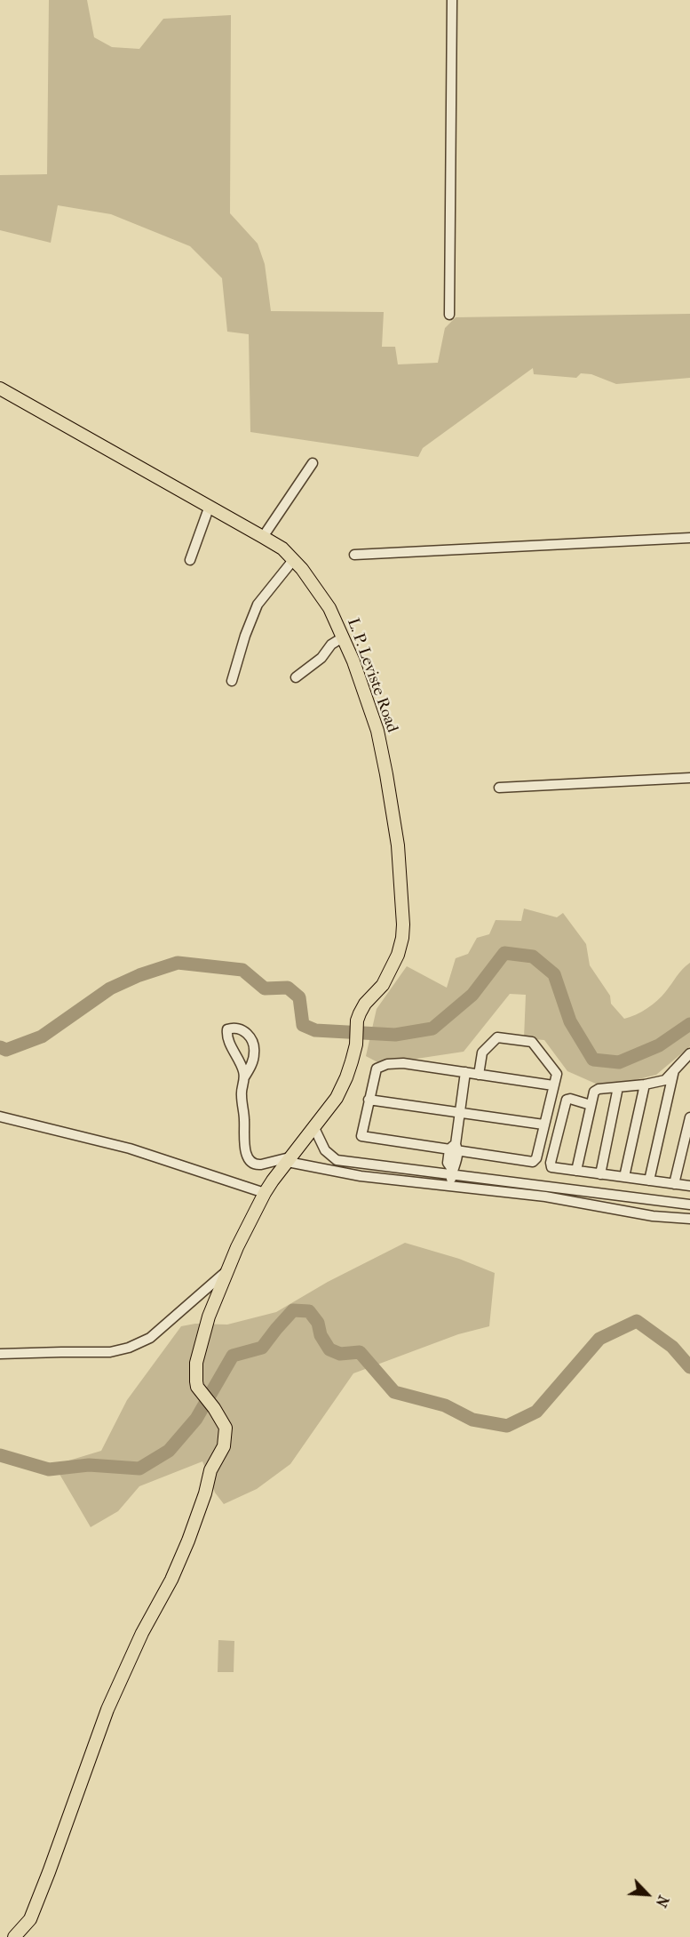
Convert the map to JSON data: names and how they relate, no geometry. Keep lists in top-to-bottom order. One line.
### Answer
{"streets":{"main road":["L. P. Leviste Road"]},"north":"bottom right"}
